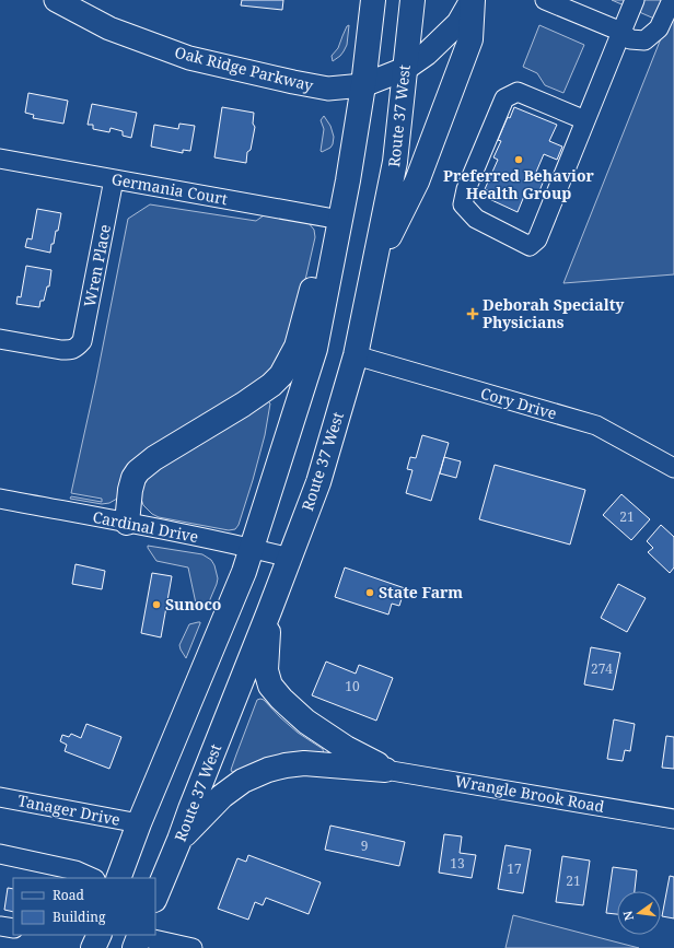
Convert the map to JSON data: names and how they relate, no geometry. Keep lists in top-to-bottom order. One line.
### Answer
{"streets":{"highway":["Route 37 West"],"main road":["Oak Ridge Parkway"],"street":["Germania Court","Wren Place","Cory Drive","Cardinal Drive","Wrangle Brook Road","Tanager Drive"]},"crossings":[["Oak Ridge Parkway","Route 37 West"],["Route 37 West","Cory Drive"],["Route 37 West","Cardinal Drive"],["Germania Court","Wren Place"]],"places":{"other":["Preferred Behavior Health Group","State Farm","Sunoco"],"health":["Deborah Specialty Physicians"]},"house_numbers":["21","274","10","9","13","17","21"],"legend":["Road","Building"],"north":"left"}
